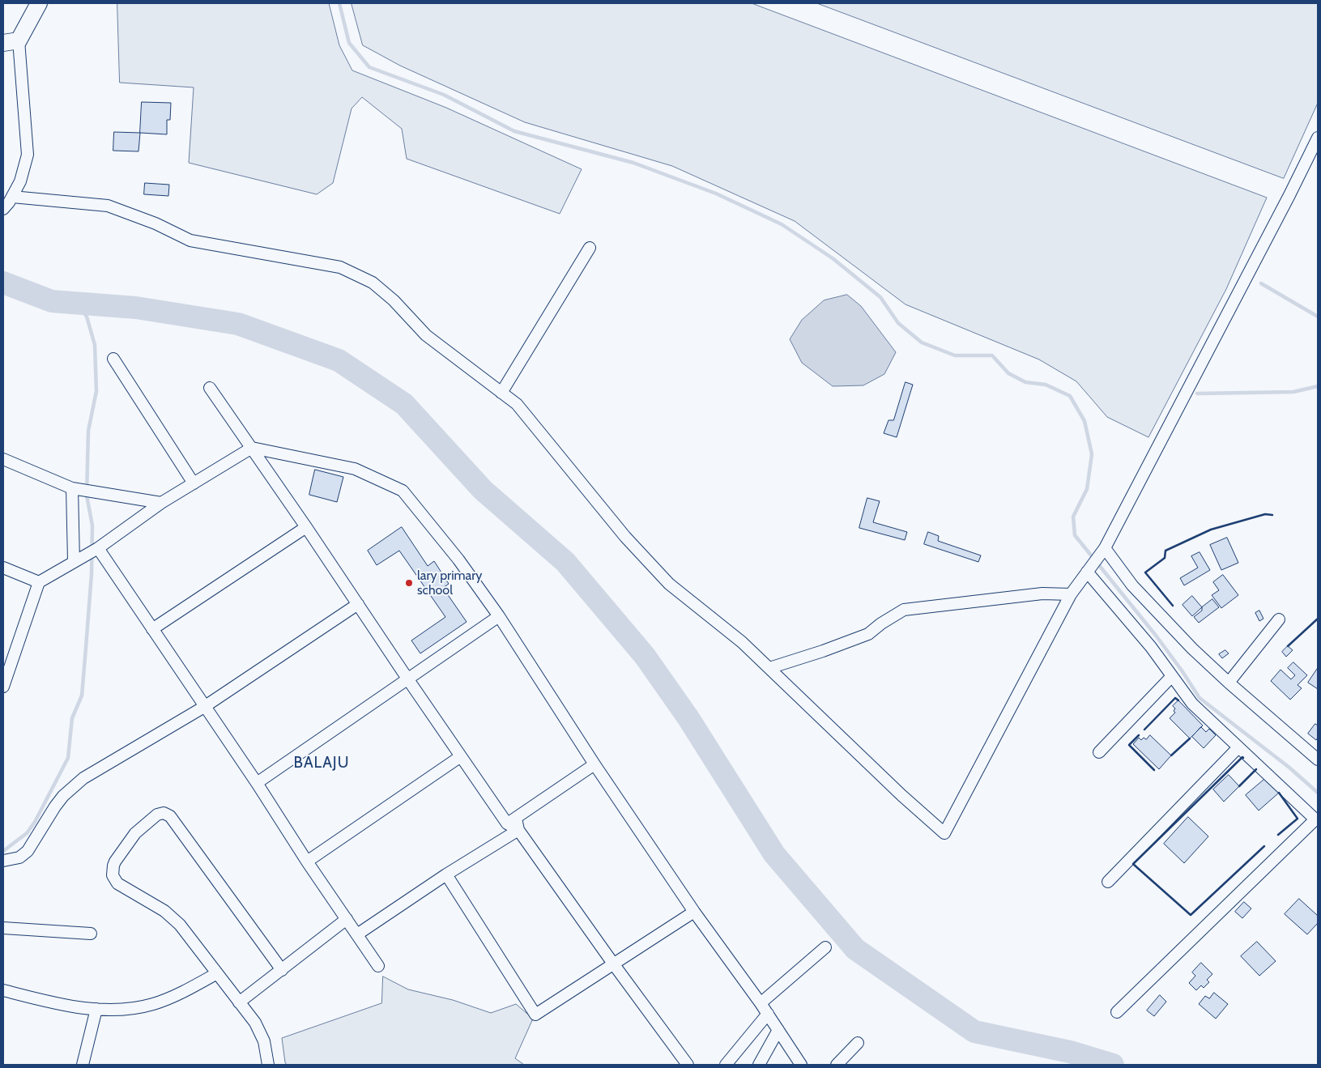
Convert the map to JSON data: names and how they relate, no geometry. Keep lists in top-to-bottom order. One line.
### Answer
{"districts":["BALAJU"],"places":["lary primary school"]}
